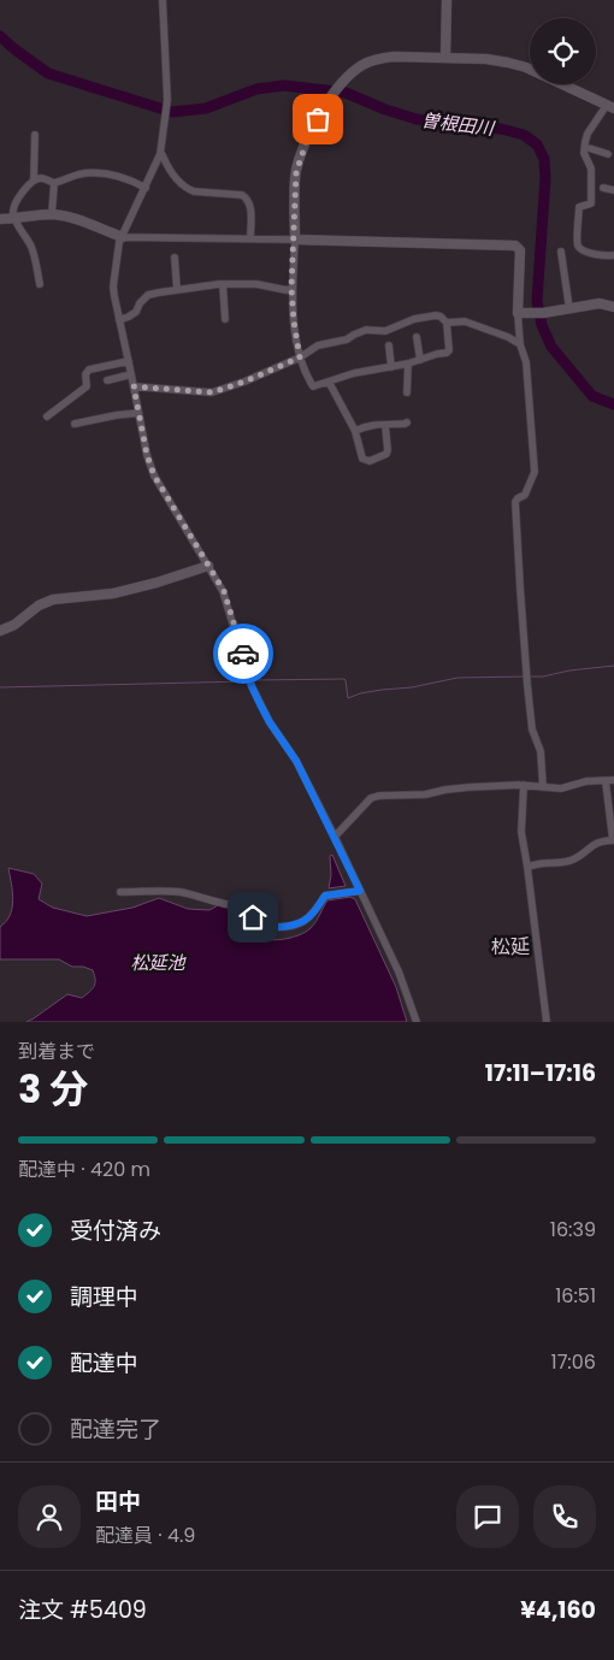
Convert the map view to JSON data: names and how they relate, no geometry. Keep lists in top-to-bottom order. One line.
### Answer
{"districts":["松延"],"water":["曽根田川","松延池"],"page":{"heading":["3 分","到着まで","17:11–17:16"],"panel":["田中","配達員 · 4.9","注文 #5409","¥4,160"],"bar":"配達中 · 420 m","list":[["受付済み","16:39"],["調理中","16:51"],["配達中","17:06"],"配達完了"]}}
